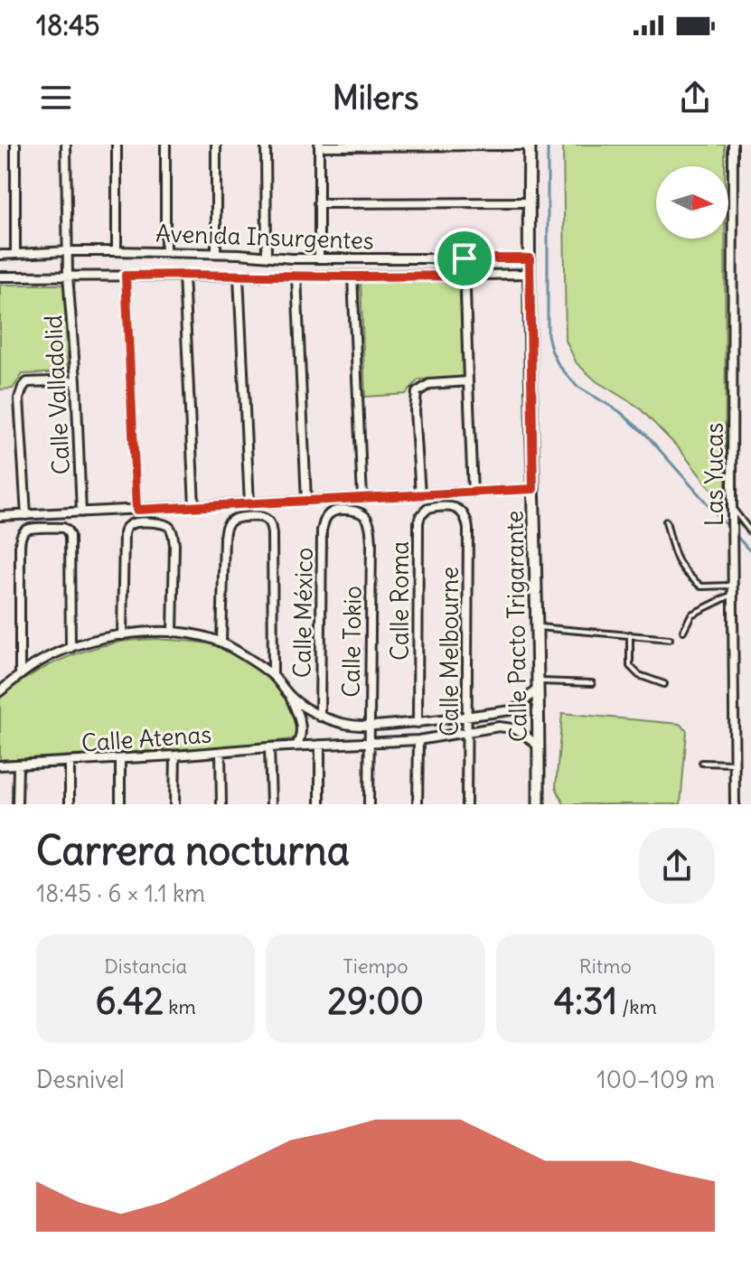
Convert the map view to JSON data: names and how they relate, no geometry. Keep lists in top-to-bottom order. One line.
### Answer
{"streets":{"street":["Avenida Insurgentes","Calle Valladolid","Las Yucas","Calle Roma","Calle México","Calle Pacto Trigarante","Calle Tokio","Calle Melbourne","Calle Atenas"]},"crossings":[["Avenida Insurgentes","Calle Valladolid"],["Avenida Insurgentes","Calle Pacto Trigarante"],["Calle Roma","Calle Melbourne"],["Calle México","Calle Tokio"],["Calle Pacto Trigarante","Calle Atenas"],["Calle Tokio","Calle Atenas"],["Calle Melbourne","Calle Atenas"]],"north":"right","page":{"status":"18:45","header":"Milers","heading":["Carrera nocturna","18:45 · 6 × 1.1 km"],"stats":[["Distancia","6.42 km"],["Tiempo","29:00"],["Ritmo","4:31 /km"]],"chart":["Desnivel","100–109 m"]}}
